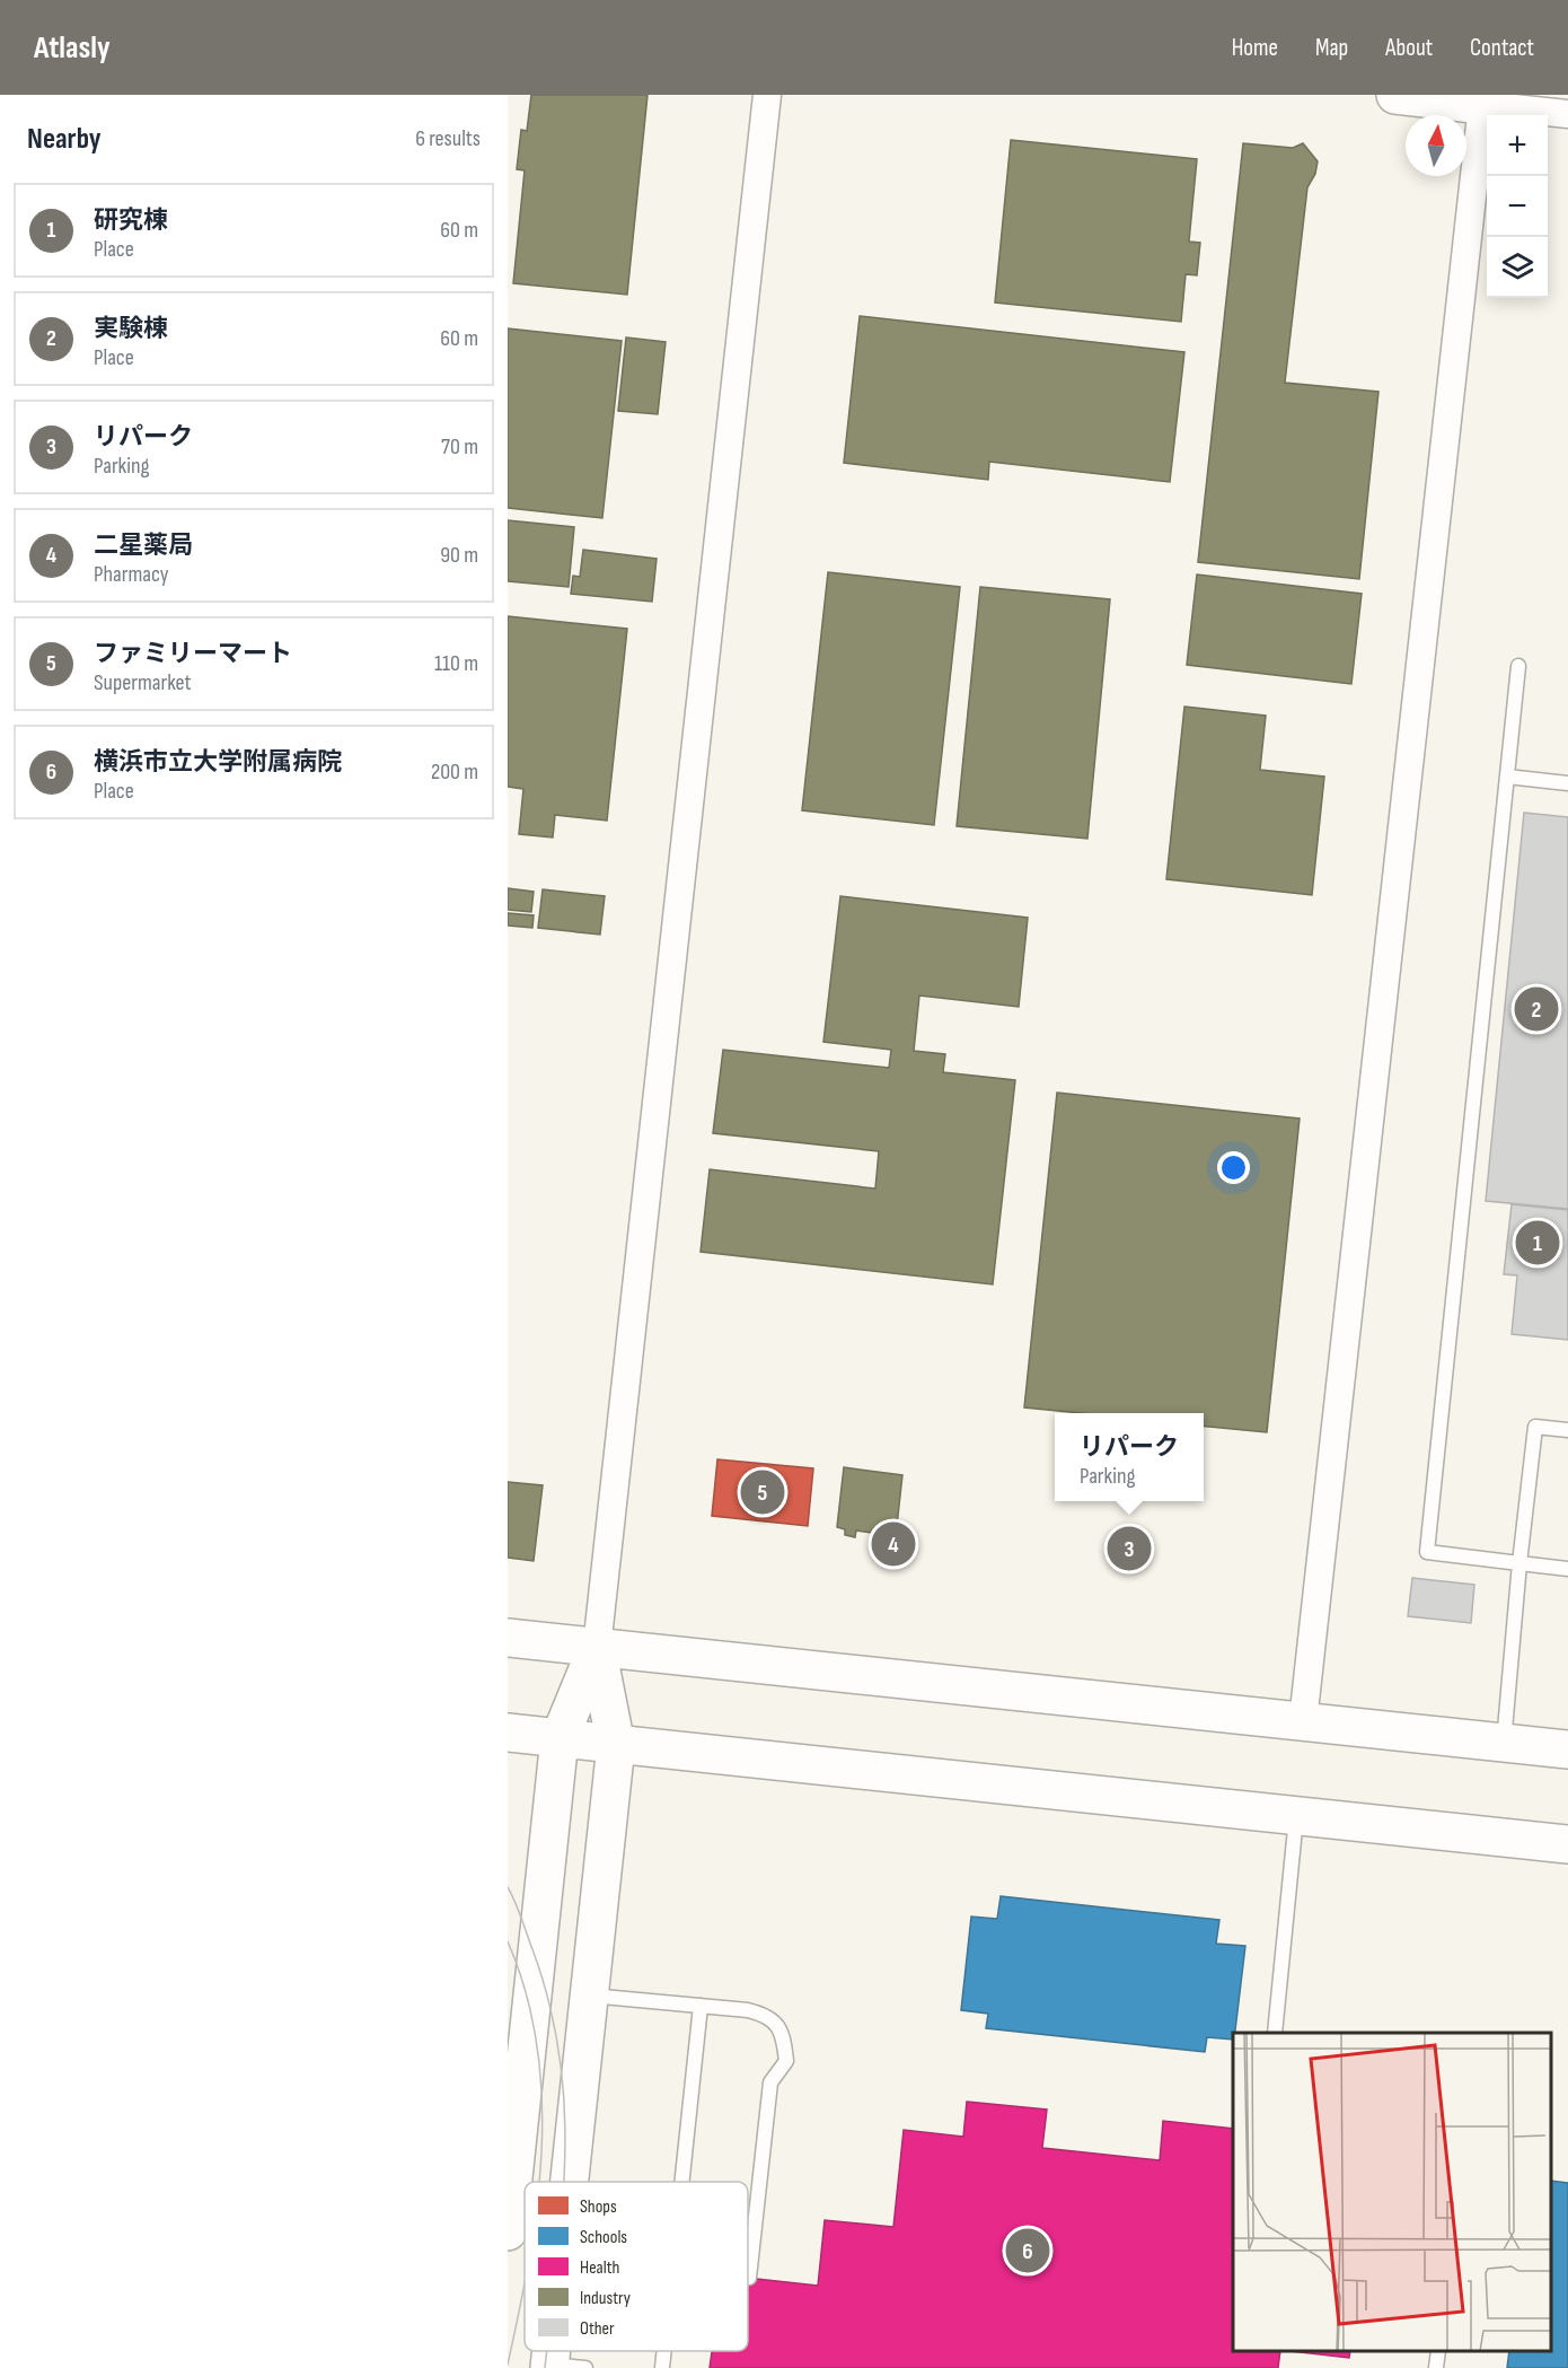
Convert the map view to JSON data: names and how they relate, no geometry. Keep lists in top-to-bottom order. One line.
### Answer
{"legend":["Shops","Schools","Health","Industry","Other"],"north":"top","page":{"header":"Atlasly","nav":["Home","Map","About","Contact"],"heading":["Nearby","6 results"],"map_buttons":["+","−"],"list":[{"mark":"1","name":"研究棟","note":"Place","value":"60 m"},{"mark":"2","name":"実験棟","note":"Place","value":"60 m"},{"mark":"3","name":"リパーク","note":"Parking","value":"70 m"},{"mark":"4","name":"二星薬局","note":"Pharmacy","value":"90 m"},{"mark":"5","name":"ファミリーマート","note":"Supermarket","value":"110 m"},{"mark":"6","name":"横浜市立大学附属病院","note":"Place","value":"200 m"}],"pins":["2","1","5","4","3","6"],"popup":["リパーク","Parking"]}}
